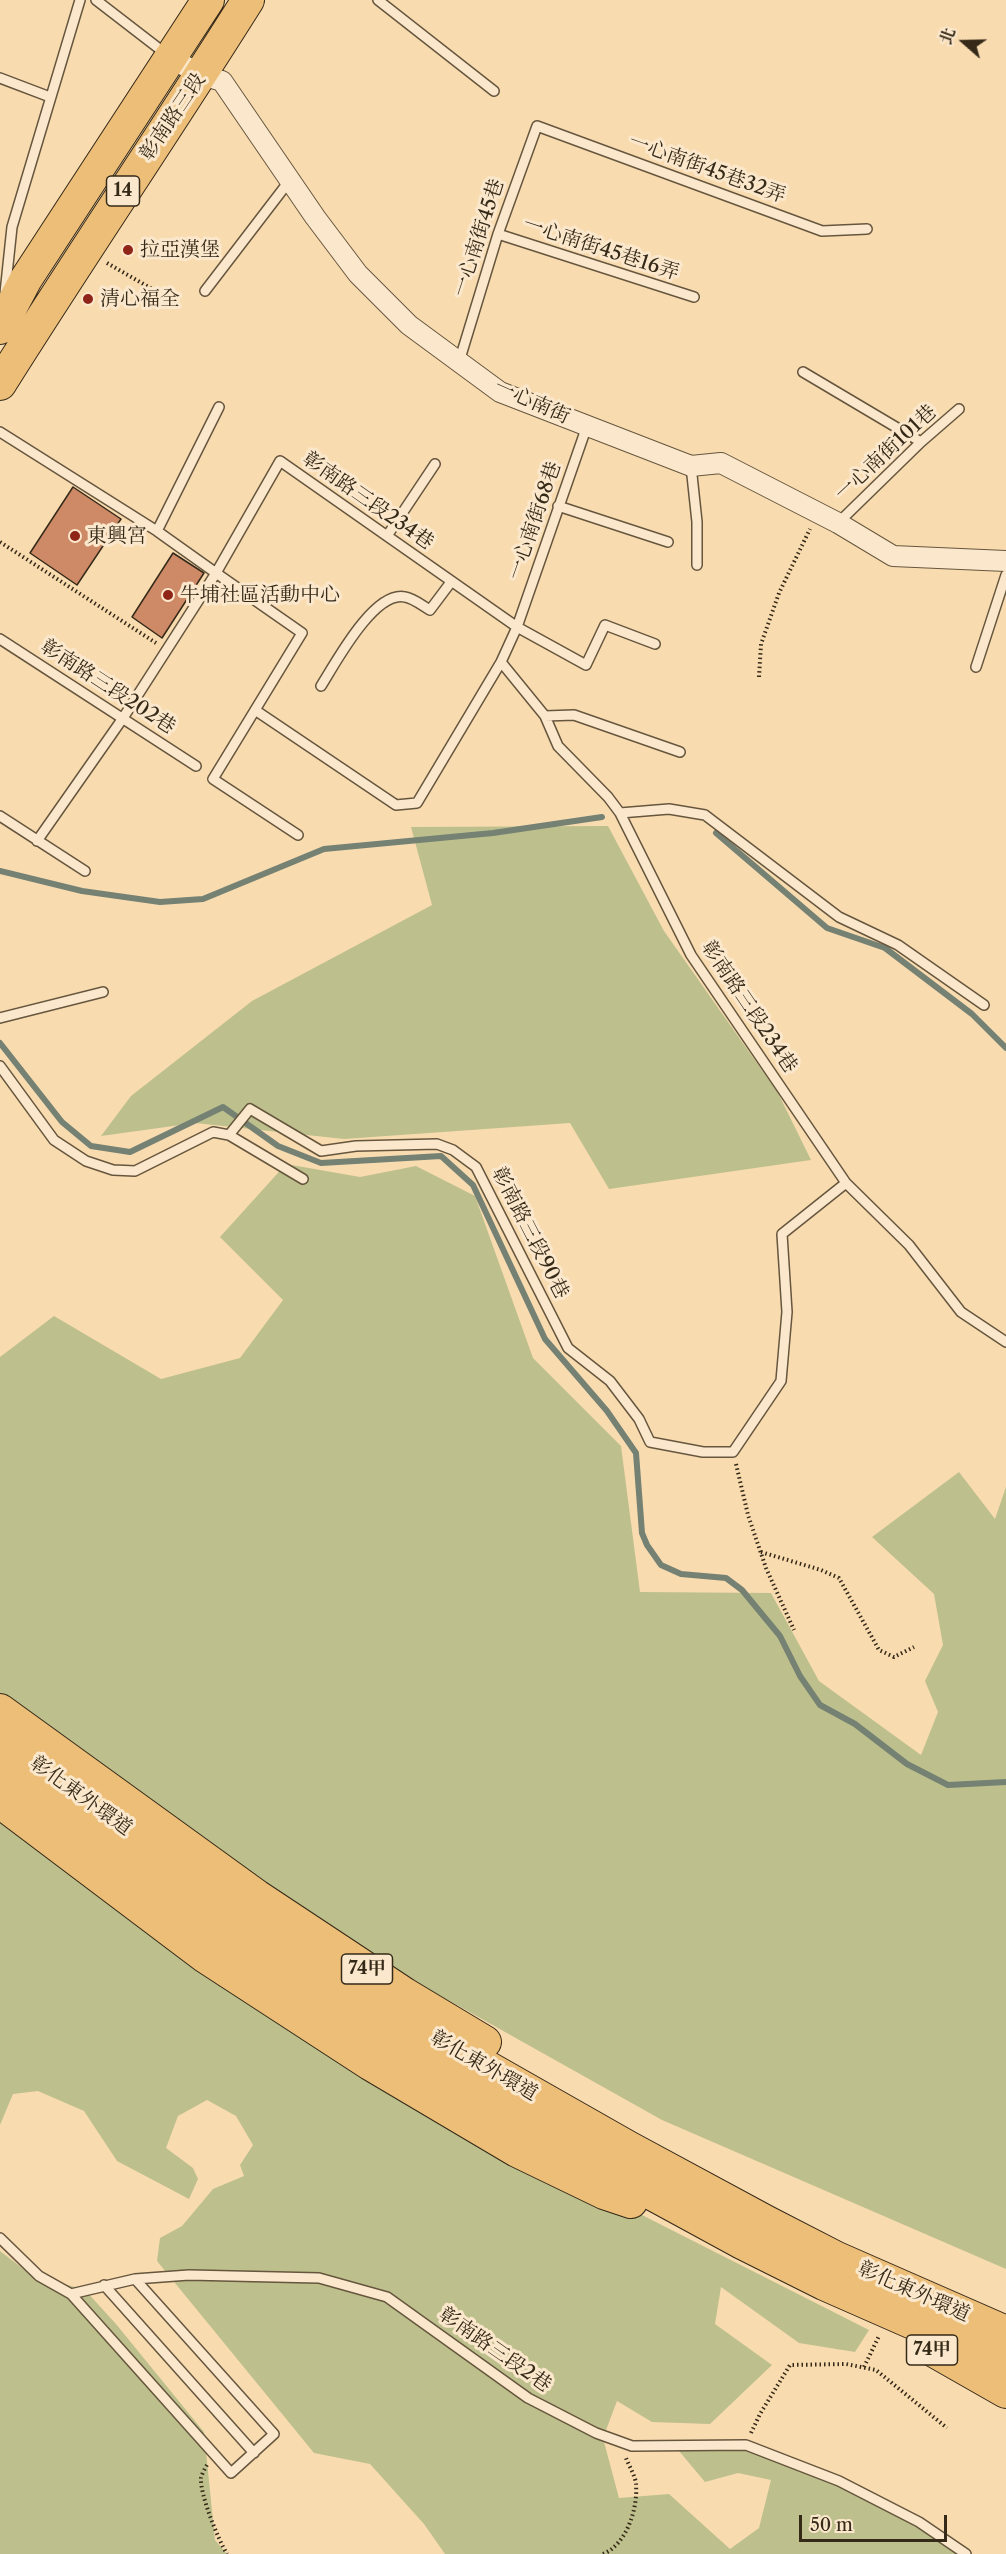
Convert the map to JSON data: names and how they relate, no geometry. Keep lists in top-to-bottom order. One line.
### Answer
{"streets":{"main road":["彰南路三段","14","彰化東外環道","74甲"],"street":["一心南街"],"lane":["一心南街45巷32弄","一心南街45巷","一心南街45巷16弄","一心南街101巷","彰南路三段234巷","一心南街68巷","彰南路三段202巷","彰南路三段90巷","彰南路三段2巷"]},"crossings":[["彰南路三段","一心南街"],["一心南街45巷32弄","一心南街45巷"],["一心南街45巷","一心南街45巷16弄"],["一心南街45巷","一心南街"],["一心南街","一心南街101巷"],["一心南街","一心南街68巷"],["彰南路三段234巷","一心南街68巷"],["彰化東外環道","74甲"]],"places":["拉亞漢堡","清心福全","東興宮","牛埔社區活動中心"],"scale_bar":"50 m","north":"left"}
